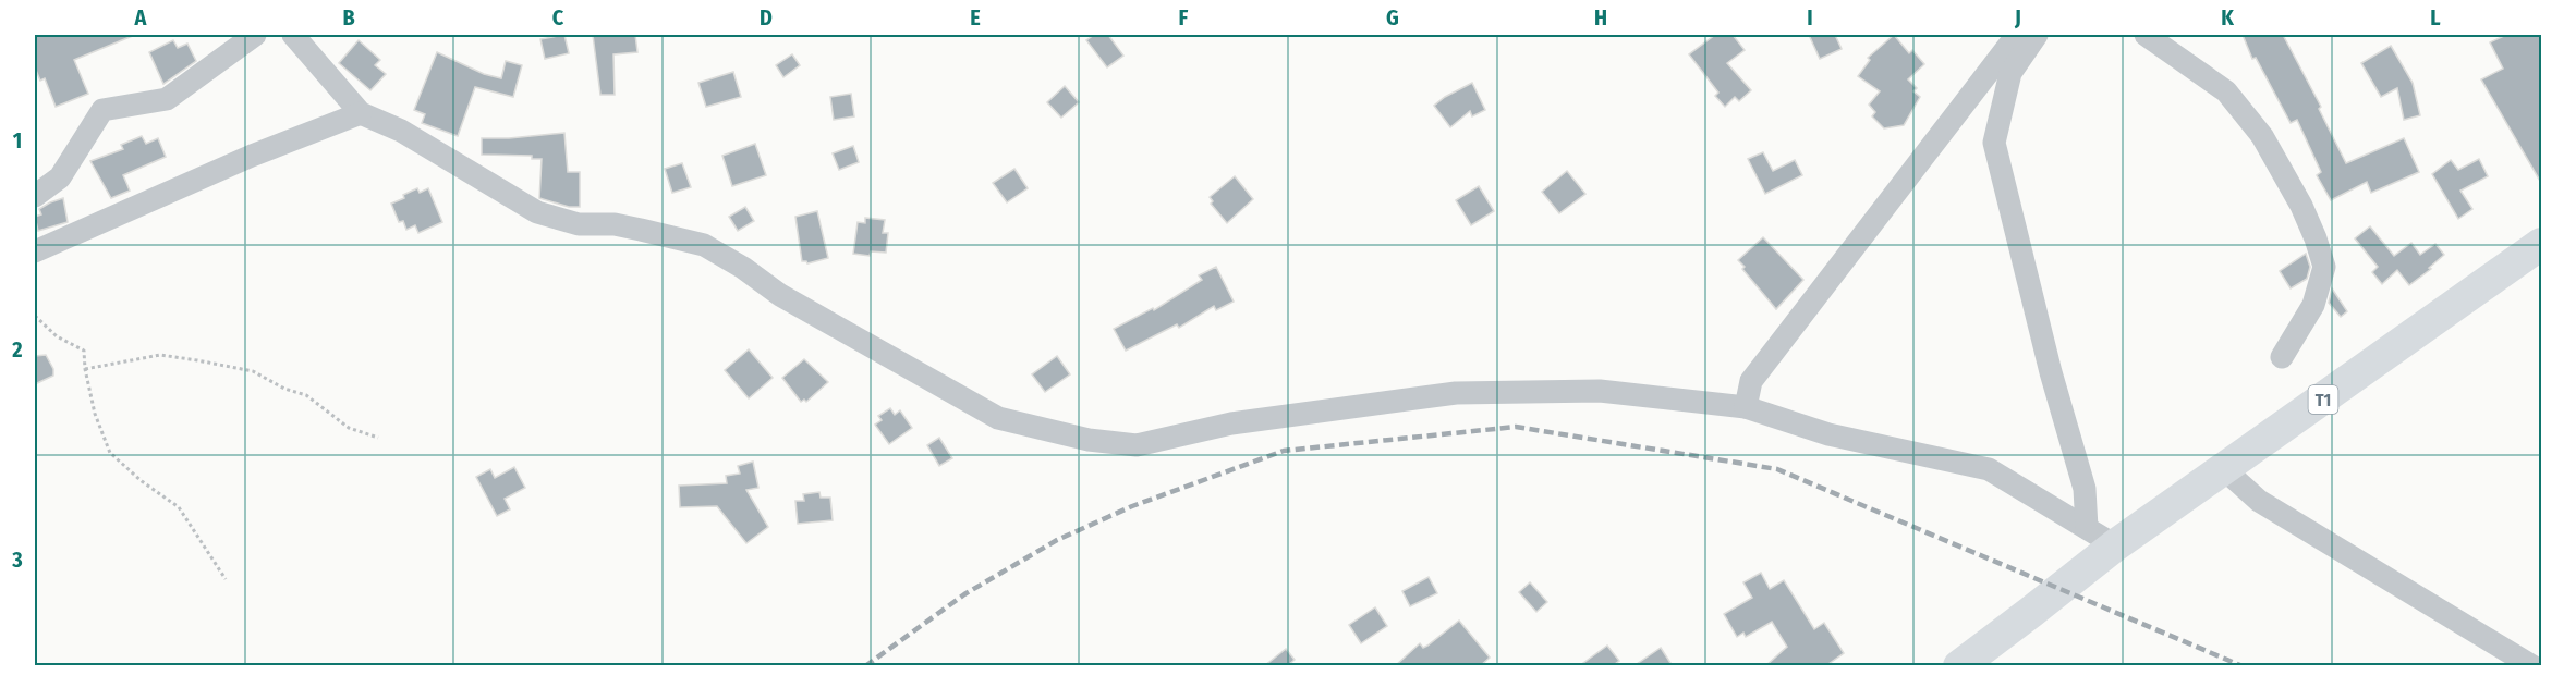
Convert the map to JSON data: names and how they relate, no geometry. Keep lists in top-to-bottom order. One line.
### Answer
{"streets":{"highway":["T1"]},"grid":{"columns":["A","B","C","D","E","F","G","H","I","J","K","L"],"rows":["1","2","3"]}}
